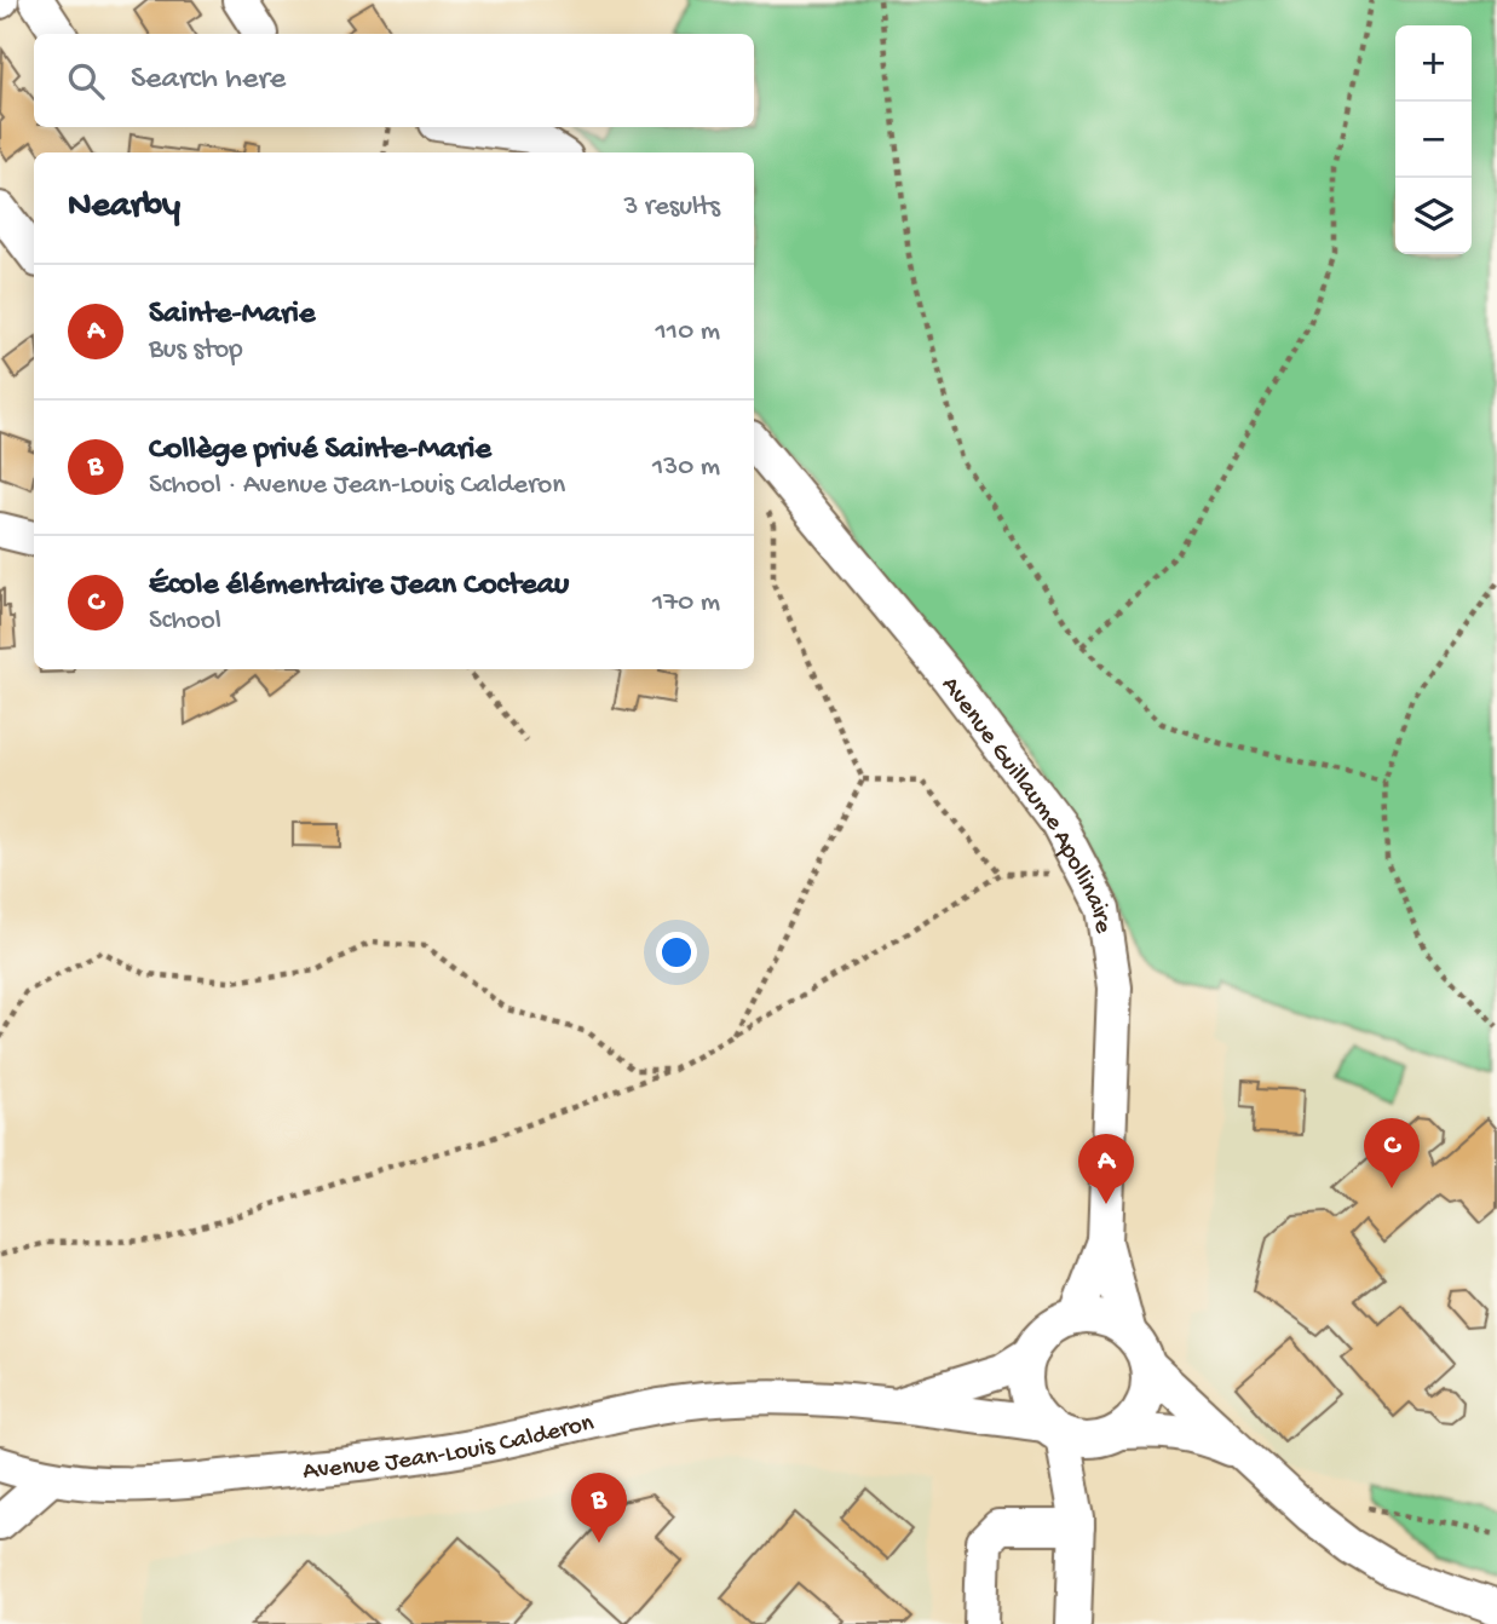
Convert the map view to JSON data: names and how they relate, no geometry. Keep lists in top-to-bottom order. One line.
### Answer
{"streets":{"street":["Avenue Guillaume Apollinaire","Avenue Jean-Louis Calderon"]},"crossings":[["Avenue Guillaume Apollinaire","Avenue Jean-Louis Calderon"]],"page":{"map_buttons":["+","−"],"search":"Search here","heading":["Nearby","3 results"],"list":[{"mark":"A","name":"Sainte-Marie","note":"Bus stop","value":"110 m"},{"mark":"B","name":"Collège privé Sainte-Marie","note":"School · Avenue Jean-Louis Calderon","value":"130 m"},{"mark":"C","name":"École élémentaire Jean Cocteau","note":"School","value":"170 m"}],"pins":["C","A","B"]}}
